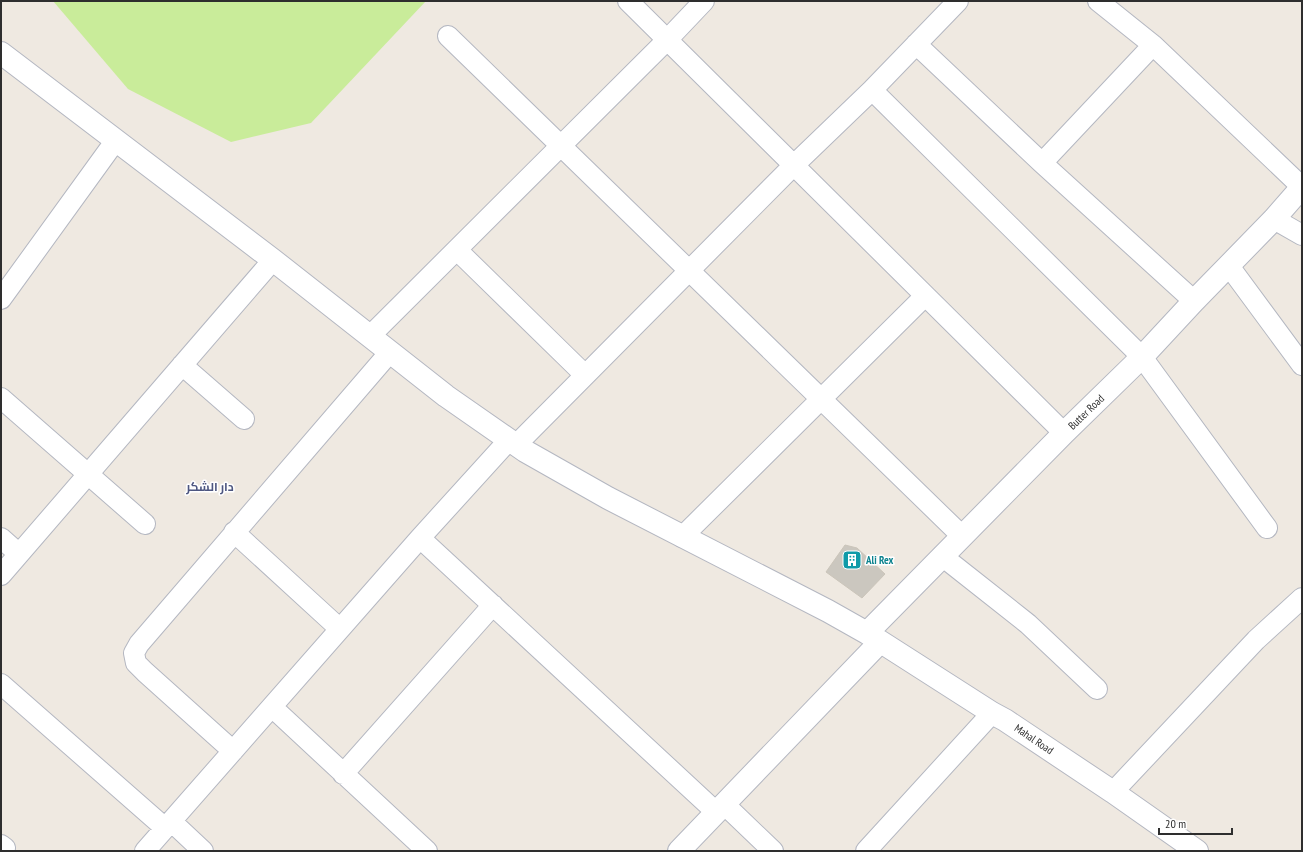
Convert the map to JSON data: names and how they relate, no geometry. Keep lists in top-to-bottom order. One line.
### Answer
{"streets":{"street":["Butter Road","Mahal Road"]},"crossings":[["Butter Road","Mahal Road"]],"districts":["دار الشکر"],"places":{"building":["Ali Rex"]},"scale_bar":"20 m"}
